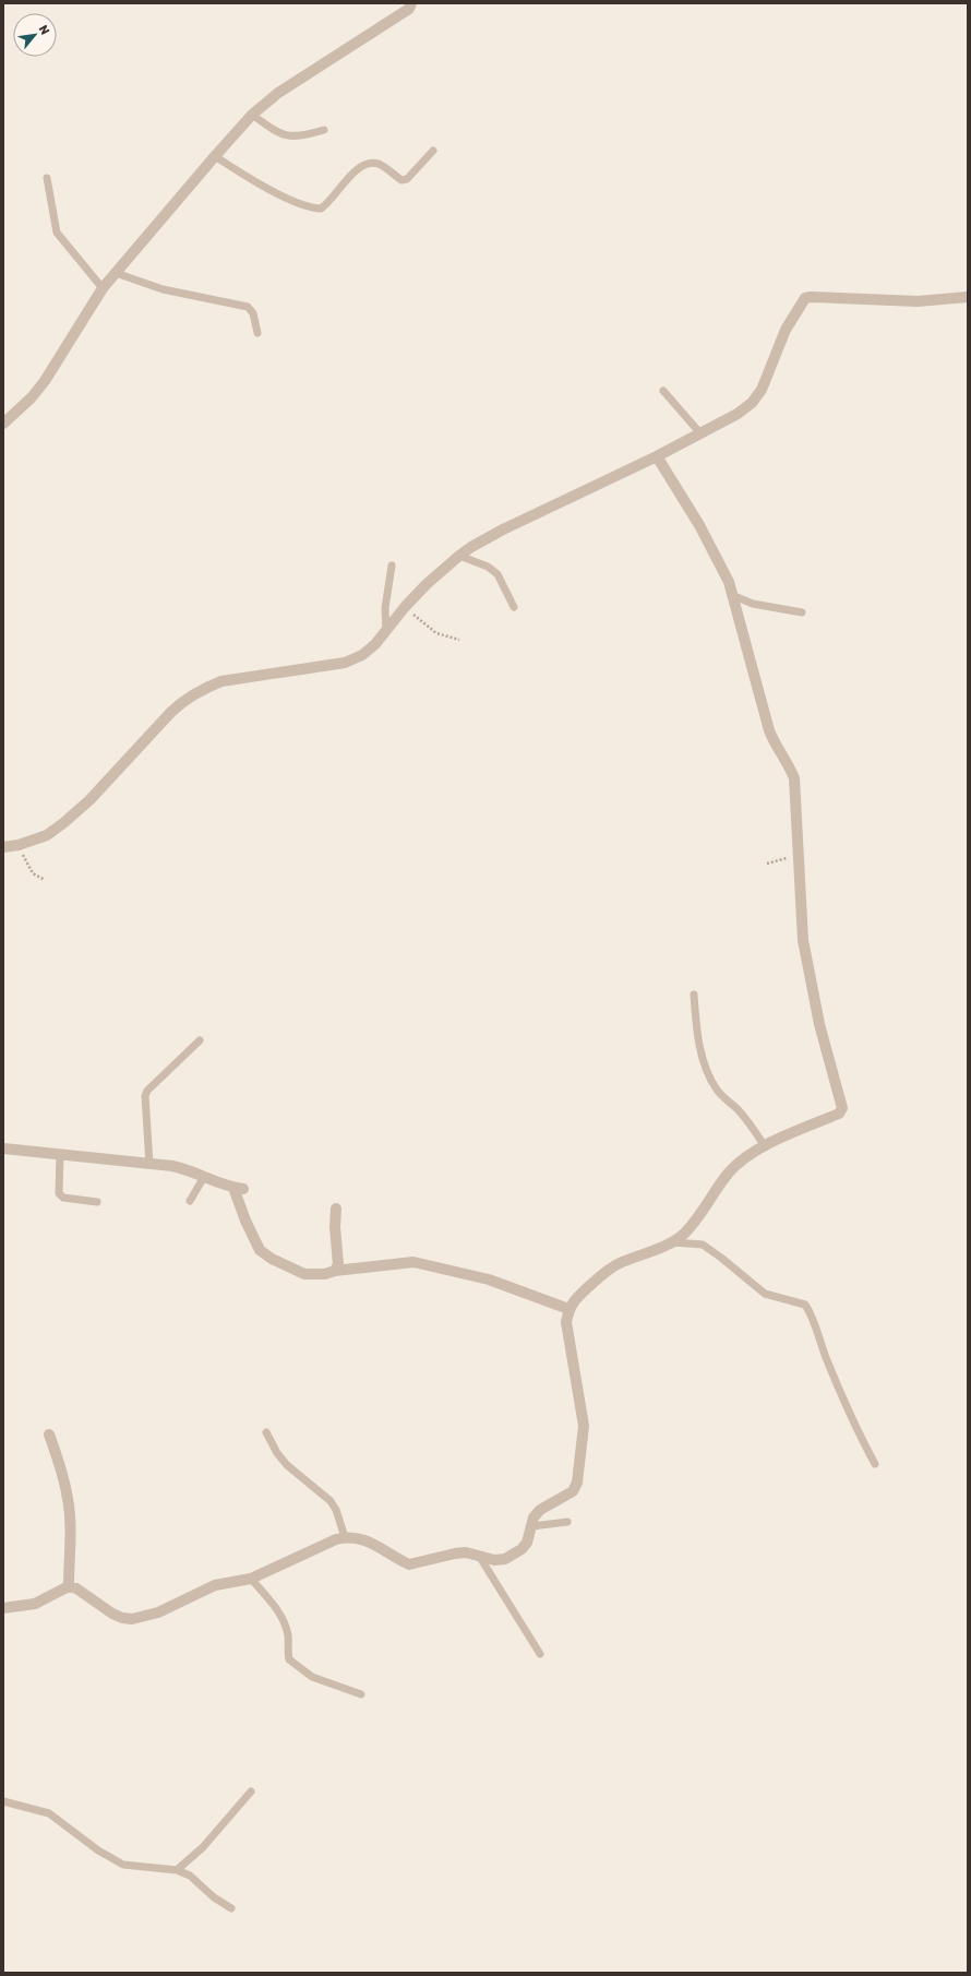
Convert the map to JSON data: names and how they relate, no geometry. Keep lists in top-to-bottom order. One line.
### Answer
{"north":"top right"}
